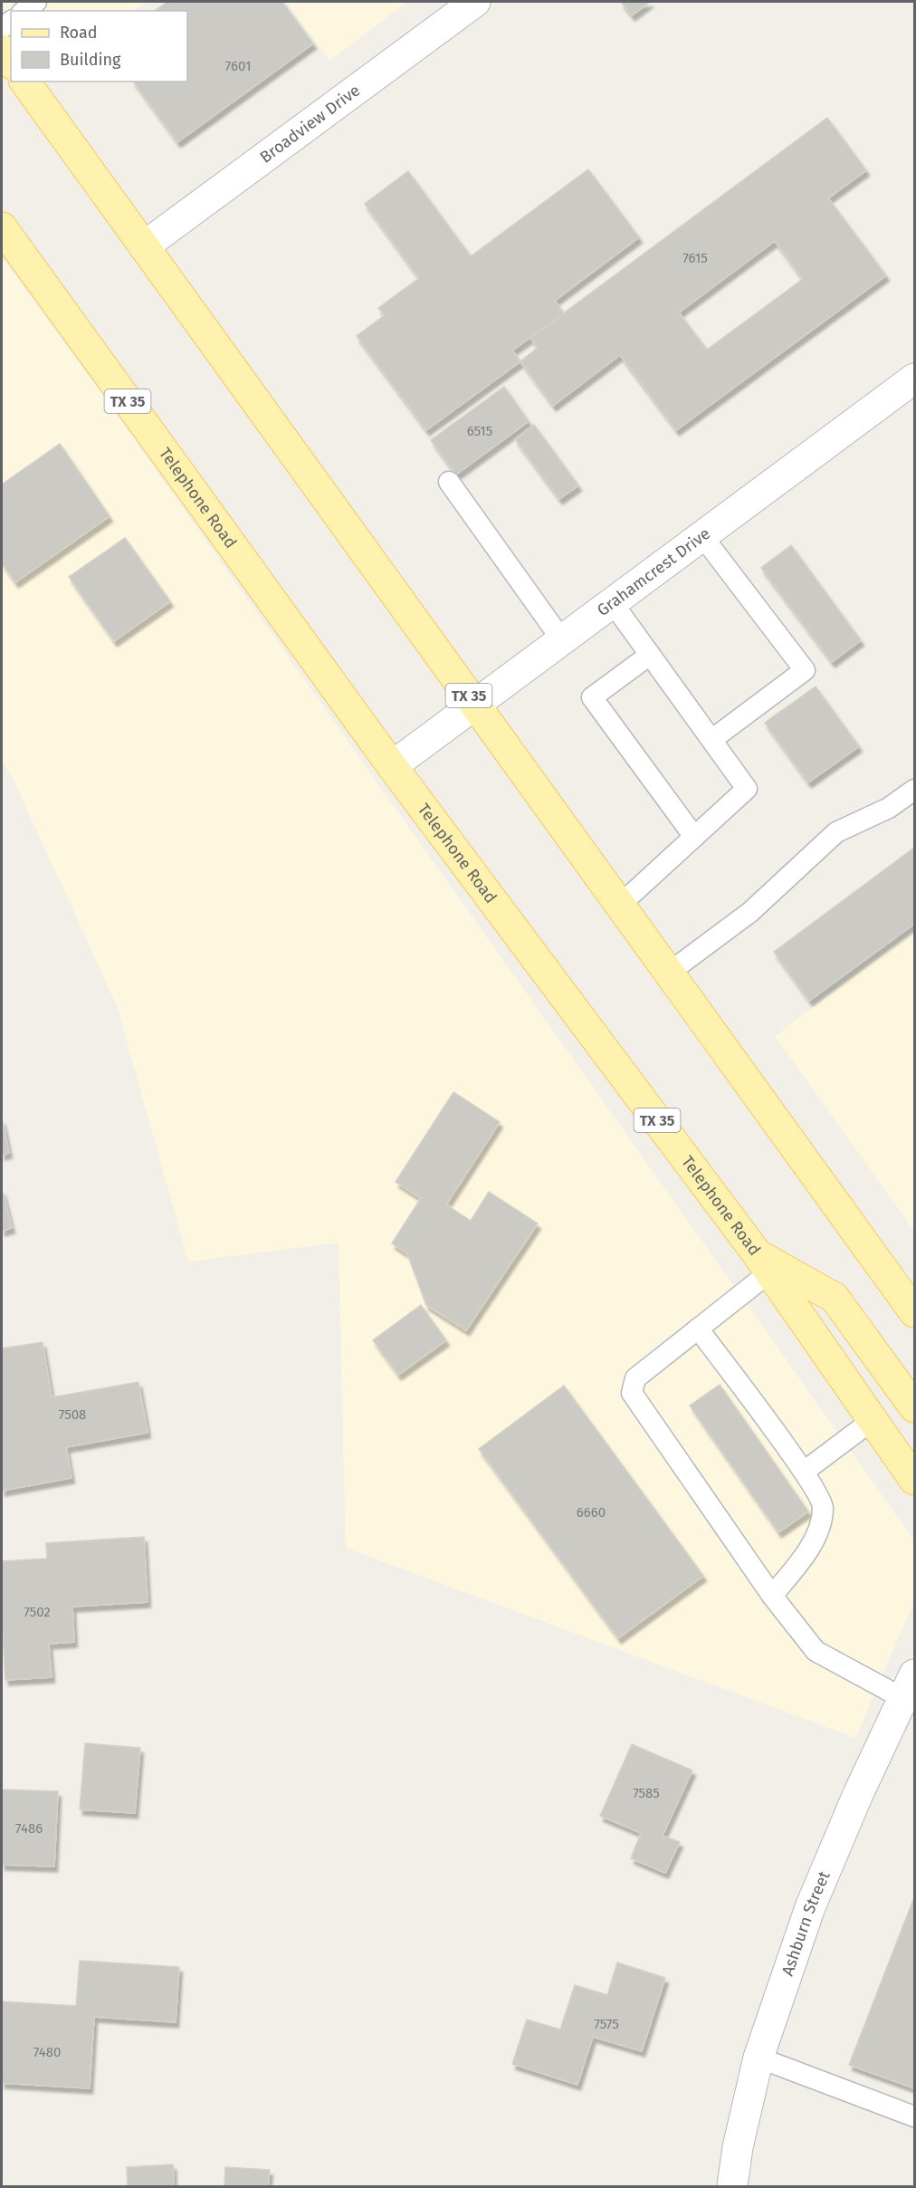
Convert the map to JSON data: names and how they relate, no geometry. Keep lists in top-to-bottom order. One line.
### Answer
{"streets":{"main road":["TX 35","Telephone Road"],"street":["Broadview Drive","Grahamcrest Drive","Ashburn Street"]},"crossings":[["Broadview Drive","TX 35"],["TX 35","Grahamcrest Drive"],["Telephone Road","Grahamcrest Drive"]],"house_numbers":["7601","7615","6515","7508","6660","7502","7585","7486","7575","7480"],"legend":["Road","Building"]}
